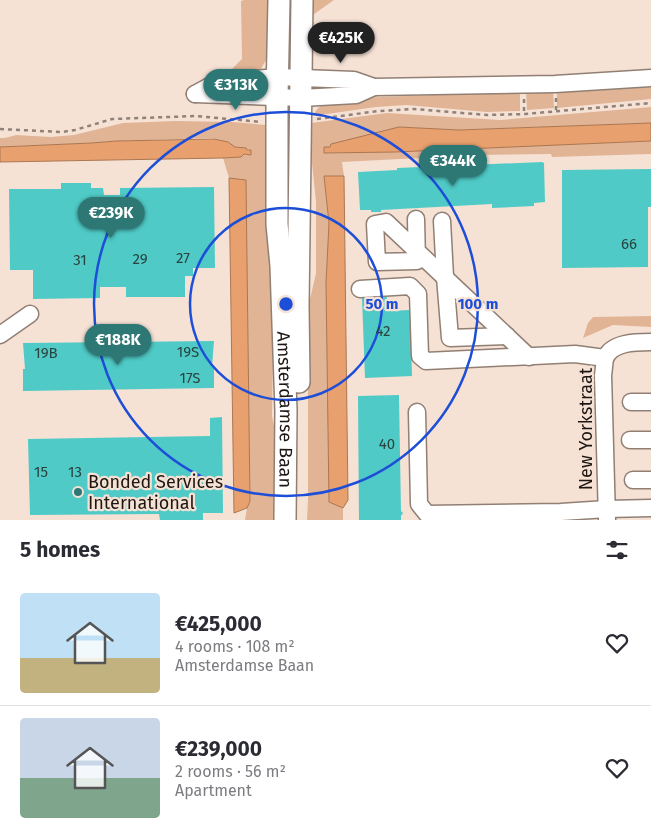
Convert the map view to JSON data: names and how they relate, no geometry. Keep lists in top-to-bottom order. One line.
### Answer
{"streets":{"main road":["Amsterdamse Baan"],"street":["New Yorkstraat"]},"places":["Bonded Services International"],"house_numbers":["66","27","29","31","42","19S","19B","17S","40","15","13"],"page":{"price":["€425K","€313K","€344K","€239K","€188K"],"heading":"5 homes","list":[{"name":"€425,000","note":"4 rooms · 108 m² · Amsterdamse Baan"},{"name":"€239,000","note":"2 rooms · 56 m² · Apartment"}]},"rings":["50 m","100 m"]}
